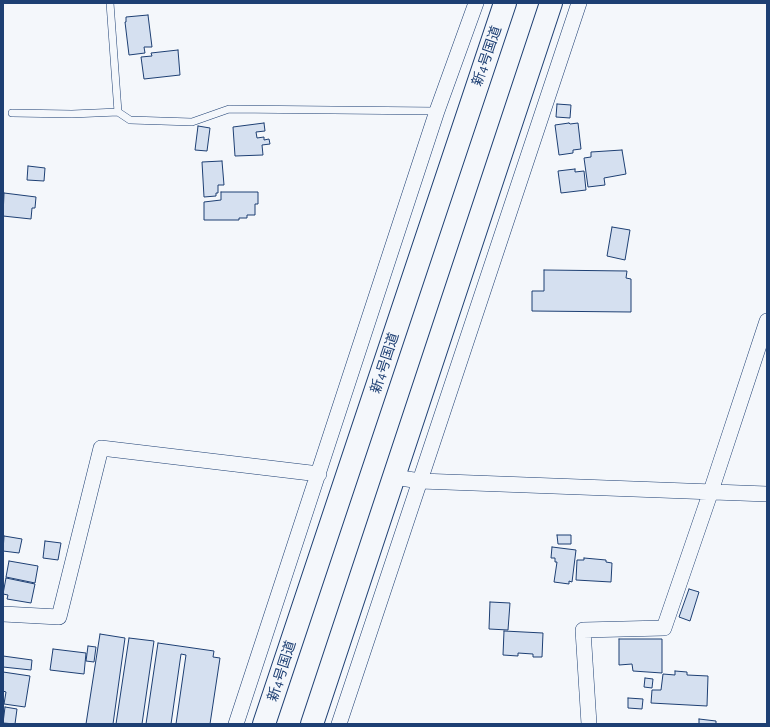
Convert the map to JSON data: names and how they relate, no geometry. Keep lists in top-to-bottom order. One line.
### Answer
{"streets":{"highway":["新4号国道"]}}
